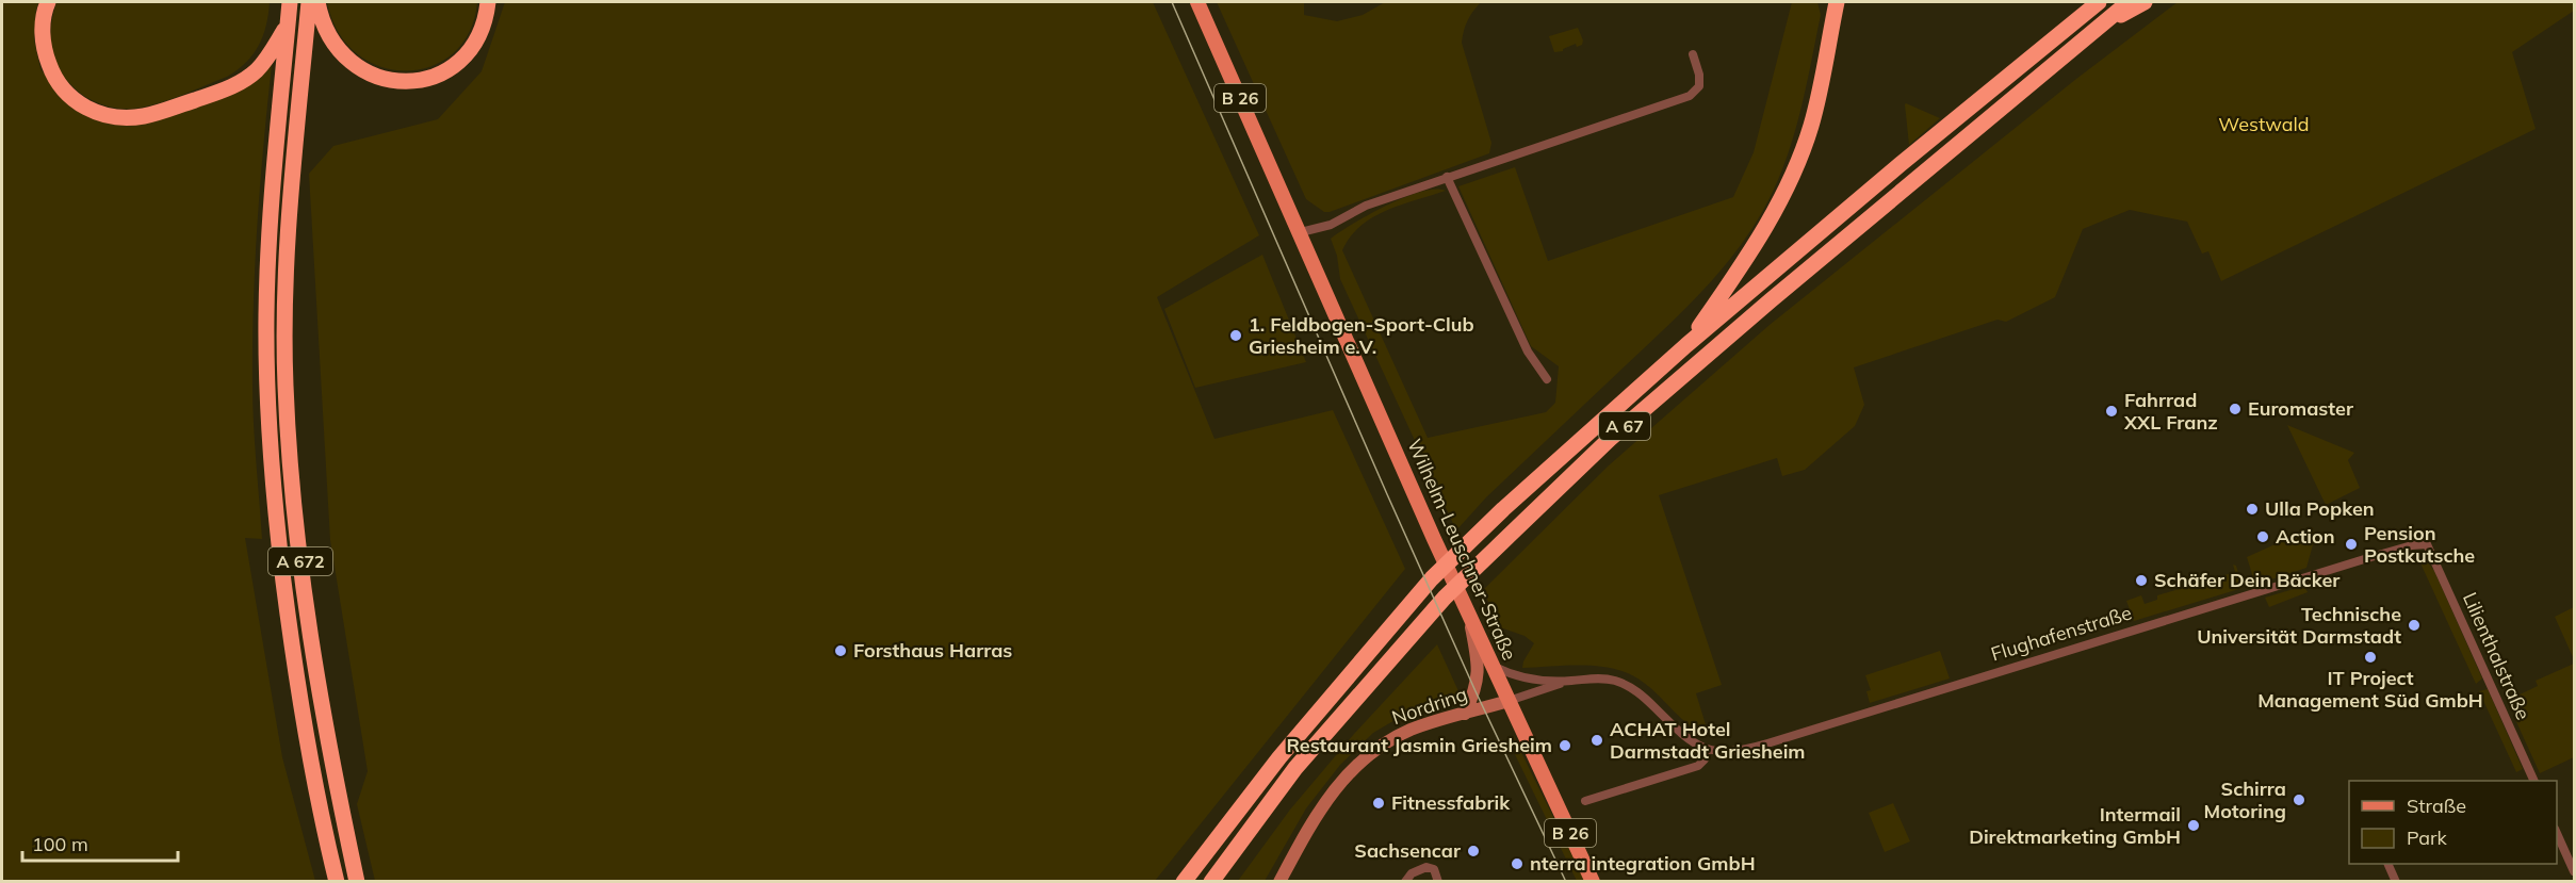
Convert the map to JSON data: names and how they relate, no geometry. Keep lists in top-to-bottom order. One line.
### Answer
{"streets":{"highway":["A 67","A 672"],"main road":["B 26","Wilhelm-Leuschner-Straße","Nordring"],"street":["Flughafenstraße","Lilienthalstraße"]},"crossings":[["Wilhelm-Leuschner-Straße","Nordring"],["Flughafenstraße","Lilienthalstraße"]],"parks":["Westwald"],"places":["1. Feldbogen-Sport-Club Griesheim e.V.","Euromaster","Fahrrad XXL Franz","Ulla Popken","Action","Pension Postkutsche","Schäfer Dein Bäcker","Technische Universität Darmstadt","Forsthaus Harras","IT Project Management Süd GmbH","ACHAT Hotel Darmstadt Griesheim","Restaurant Jasmin Griesheim","Schirra Motoring","Fitnessfabrik","Intermail Direktmarketing GmbH","Sachsencar","nterra integration GmbH"],"legend":["Straße","Park"],"scale_bar":"100 m"}
